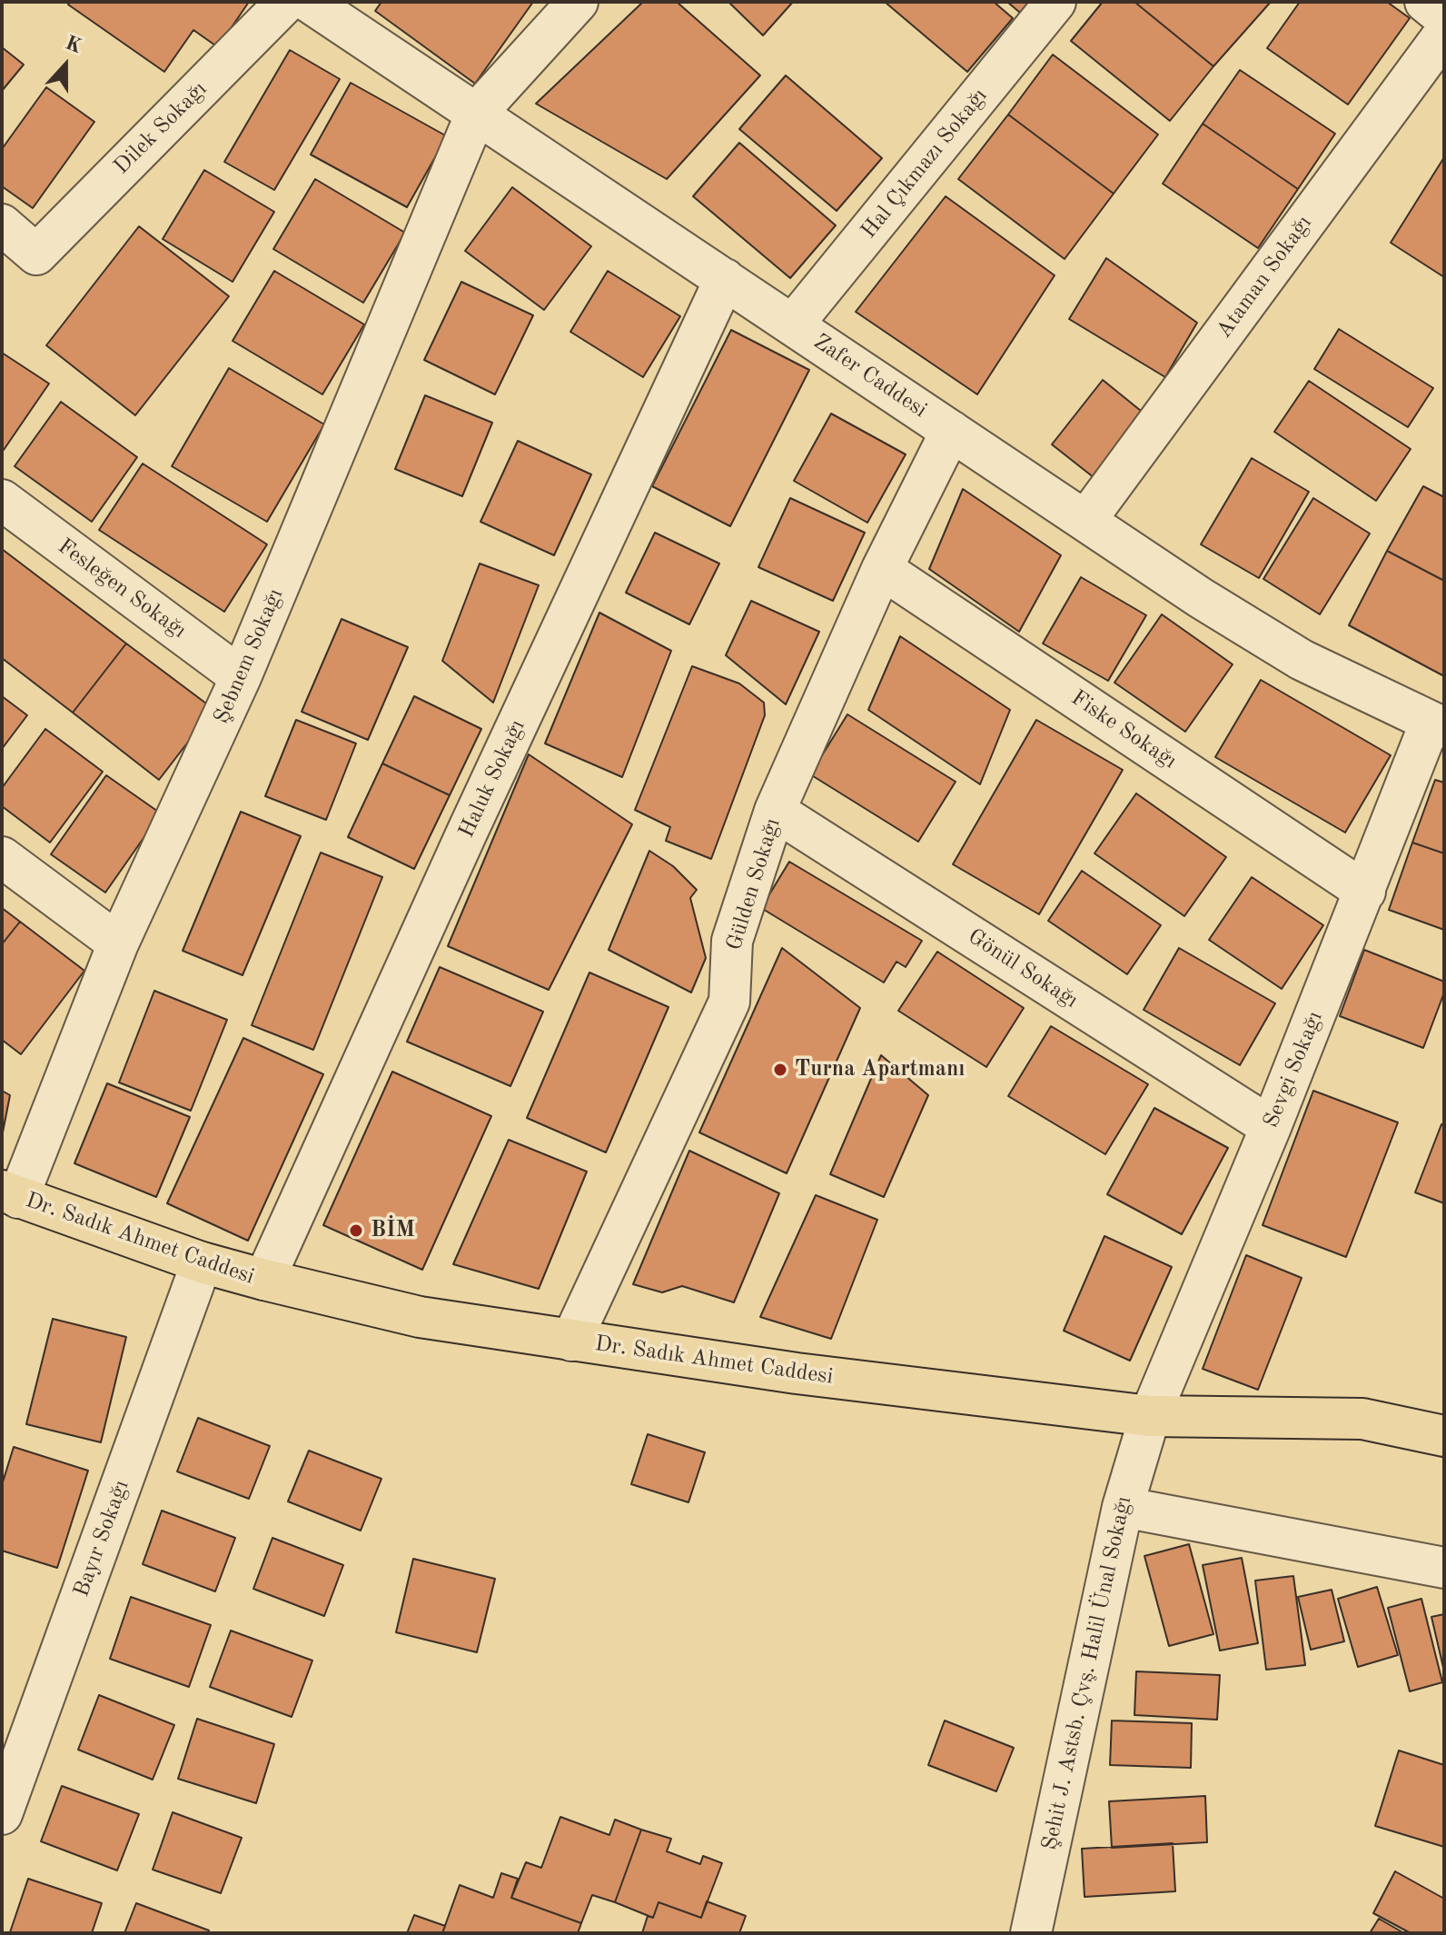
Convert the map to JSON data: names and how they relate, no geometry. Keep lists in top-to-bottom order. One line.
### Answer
{"streets":{"main road":["Dr. Sadık Ahmet Caddesi"],"street":["Dilek Sokağı","Hal Çıkmazı Sokağı","Ataman Sokağı","Zafer Caddesi","Fesleğen Sokağı","Şebnem Sokağı","Fiske Sokağı","Haluk Sokağı","Gülden Sokağı","Gönül Sokağı","Sevgi Sokağı","Bayır Sokağı","Şehit J. Astsb. Çvş. Halil Ünal Sokağı"]},"crossings":[["Hal Çıkmazı Sokağı","Zafer Caddesi"],["Ataman Sokağı","Zafer Caddesi"],["Zafer Caddesi","Şebnem Sokağı"],["Zafer Caddesi","Haluk Sokağı"],["Zafer Caddesi","Gülden Sokağı"],["Zafer Caddesi","Sevgi Sokağı"],["Fesleğen Sokağı","Şebnem Sokağı"],["Şebnem Sokağı","Dr. Sadık Ahmet Caddesi"],["Fiske Sokağı","Gülden Sokağı"],["Fiske Sokağı","Sevgi Sokağı"],["Haluk Sokağı","Dr. Sadık Ahmet Caddesi"],["Gülden Sokağı","Gönül Sokağı"],["Gülden Sokağı","Dr. Sadık Ahmet Caddesi"],["Gönül Sokağı","Sevgi Sokağı"],["Sevgi Sokağı","Dr. Sadık Ahmet Caddesi"],["Sevgi Sokağı","Şehit J. Astsb. Çvş. Halil Ünal Sokağı"],["Dr. Sadık Ahmet Caddesi","Bayır Sokağı"],["Dr. Sadık Ahmet Caddesi","Şehit J. Astsb. Çvş. Halil Ünal Sokağı"]],"places":["Turna Apartmanı","BİM"],"north":"top"}
